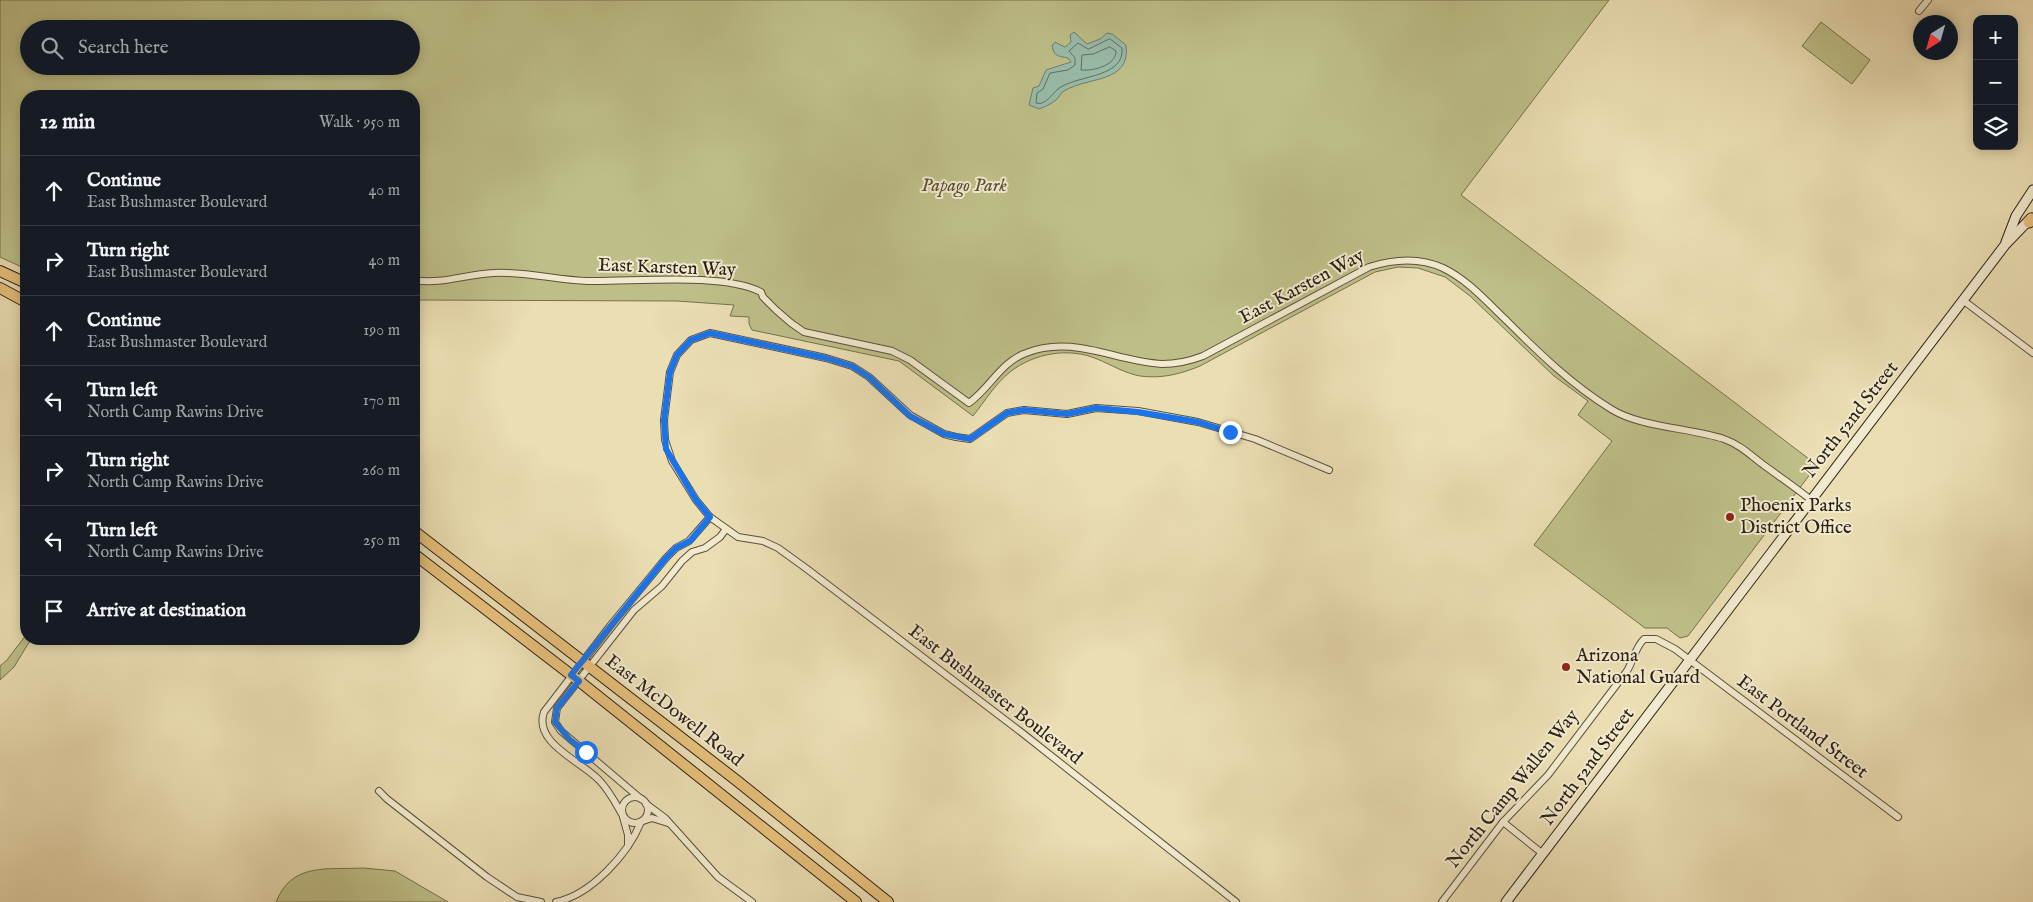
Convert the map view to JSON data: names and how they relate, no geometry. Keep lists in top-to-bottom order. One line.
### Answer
{"streets":{"main road":["North 52nd Street","East McDowell Road"],"street":["East Karsten Way","East Bushmaster Boulevard","East Portland Street","North Camp Wallen Way"]},"crossings":[["East Karsten Way","North 52nd Street"],["North 52nd Street","East Portland Street"],["North 52nd Street","North Camp Wallen Way"],["East Portland Street","North Camp Wallen Way"]],"parks":["Papago Park"],"places":["Phoenix Parks District Office","Arizona National Guard"],"north":"bottom left","page":{"map_buttons":["+","−"],"search":"Search here","heading":["12 min","Walk · 950 m"],"list":[["Continue","East Bushmaster Boulevard","40 m"],["Turn right","East Bushmaster Boulevard","40 m"],["Continue","East Bushmaster Boulevard","190 m"],["Turn left","North Camp Rawins Drive","170 m"],["Turn right","North Camp Rawins Drive","260 m"],["Turn left","North Camp Rawins Drive","250 m"],"Arrive at destination"]}}
